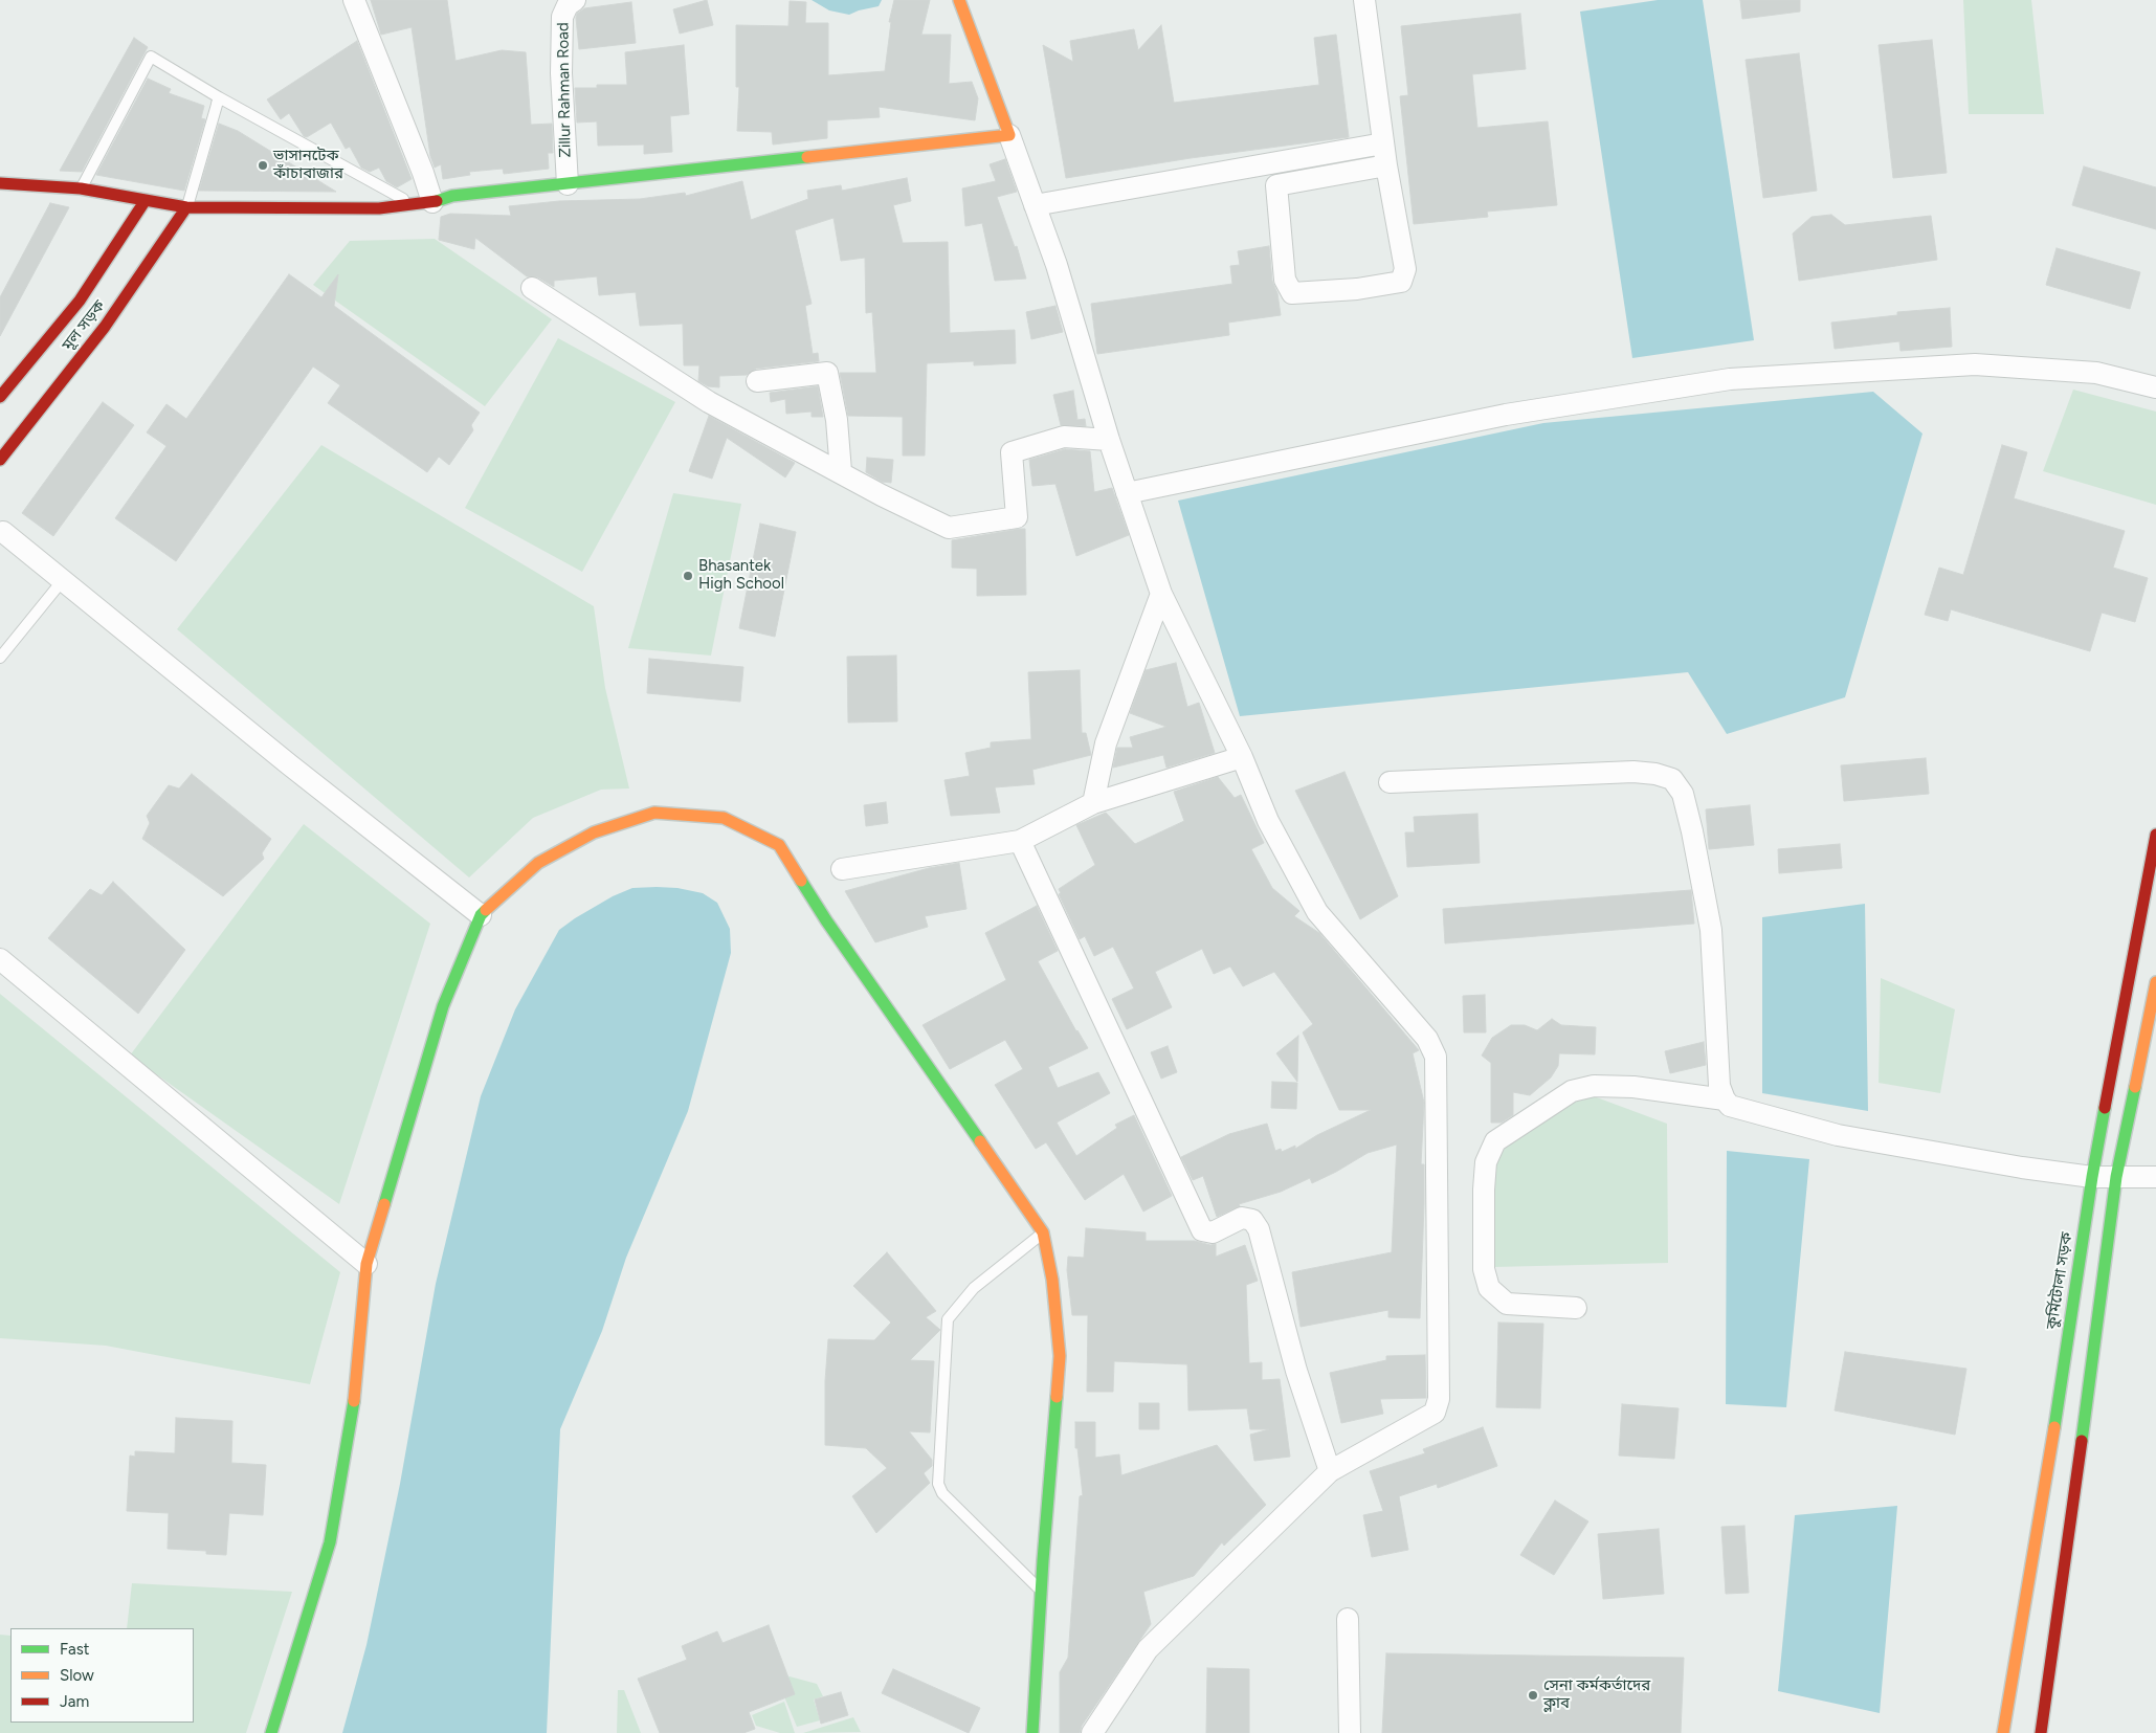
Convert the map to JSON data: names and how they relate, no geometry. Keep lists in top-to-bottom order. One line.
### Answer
{"streets":{"street":["Zillur Rahman Road","মূল সড়ক","কুর্মিটোলা সড়ক"]},"places":["ভাসানটেক কাঁচাবাজার","Bhasantek High School","সেনা কর্মকর্তাদের ক্লাব"],"legend":["Fast","Slow","Jam"]}
